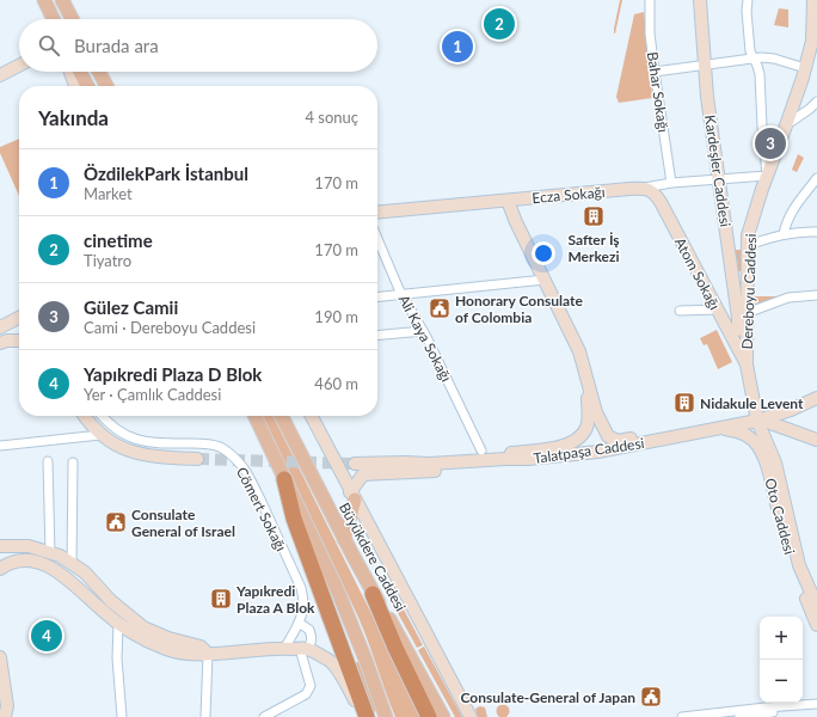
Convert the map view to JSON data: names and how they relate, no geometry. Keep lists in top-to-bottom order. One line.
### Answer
{"streets":{"main road":["Büyükdere Caddesi"],"street":["Bahar Sokağı","Kardeşler Caddesi","Ecza Sokağı","Atom Sokağı","Dereboyu Caddesi","Ali Kaya Sokağı","Talatpaşa Caddesi","Cömert Sokağı","Oto Caddesi"]},"crossings":[["Bahar Sokağı","Ecza Sokağı"],["Kardeşler Caddesi","Ecza Sokağı"],["Kardeşler Caddesi","Atom Sokağı"],["Ecza Sokağı","Atom Sokağı"],["Ecza Sokağı","Dereboyu Caddesi"],["Atom Sokağı","Dereboyu Caddesi"],["Dereboyu Caddesi","Talatpaşa Caddesi"],["Dereboyu Caddesi","Oto Caddesi"],["Talatpaşa Caddesi","Oto Caddesi"]],"places":{"building":["Safter İş Merkezi","Nidakule Levent","Yapıkredi Plaza A Blok"],"public building":["Honorary Consulate of Colombia","Consulate General of Israel","Consulate-General of Japan"]},"page":{"pins":["2","1","3","4"],"search":"Burada ara","heading":["Yakında","4 sonuç"],"list":[{"mark":"1","name":"ÖzdilekPark İstanbul","note":"Market","value":"170 m"},{"mark":"2","name":"cinetime","note":"Tiyatro","value":"170 m"},{"mark":"3","name":"Gülez Camii","note":"Cami · Dereboyu Caddesi","value":"190 m"},{"mark":"4","name":"Yapıkredi Plaza D Blok","note":"Yer · Çamlık Caddesi","value":"460 m"}],"map_buttons":["+","−"]}}
